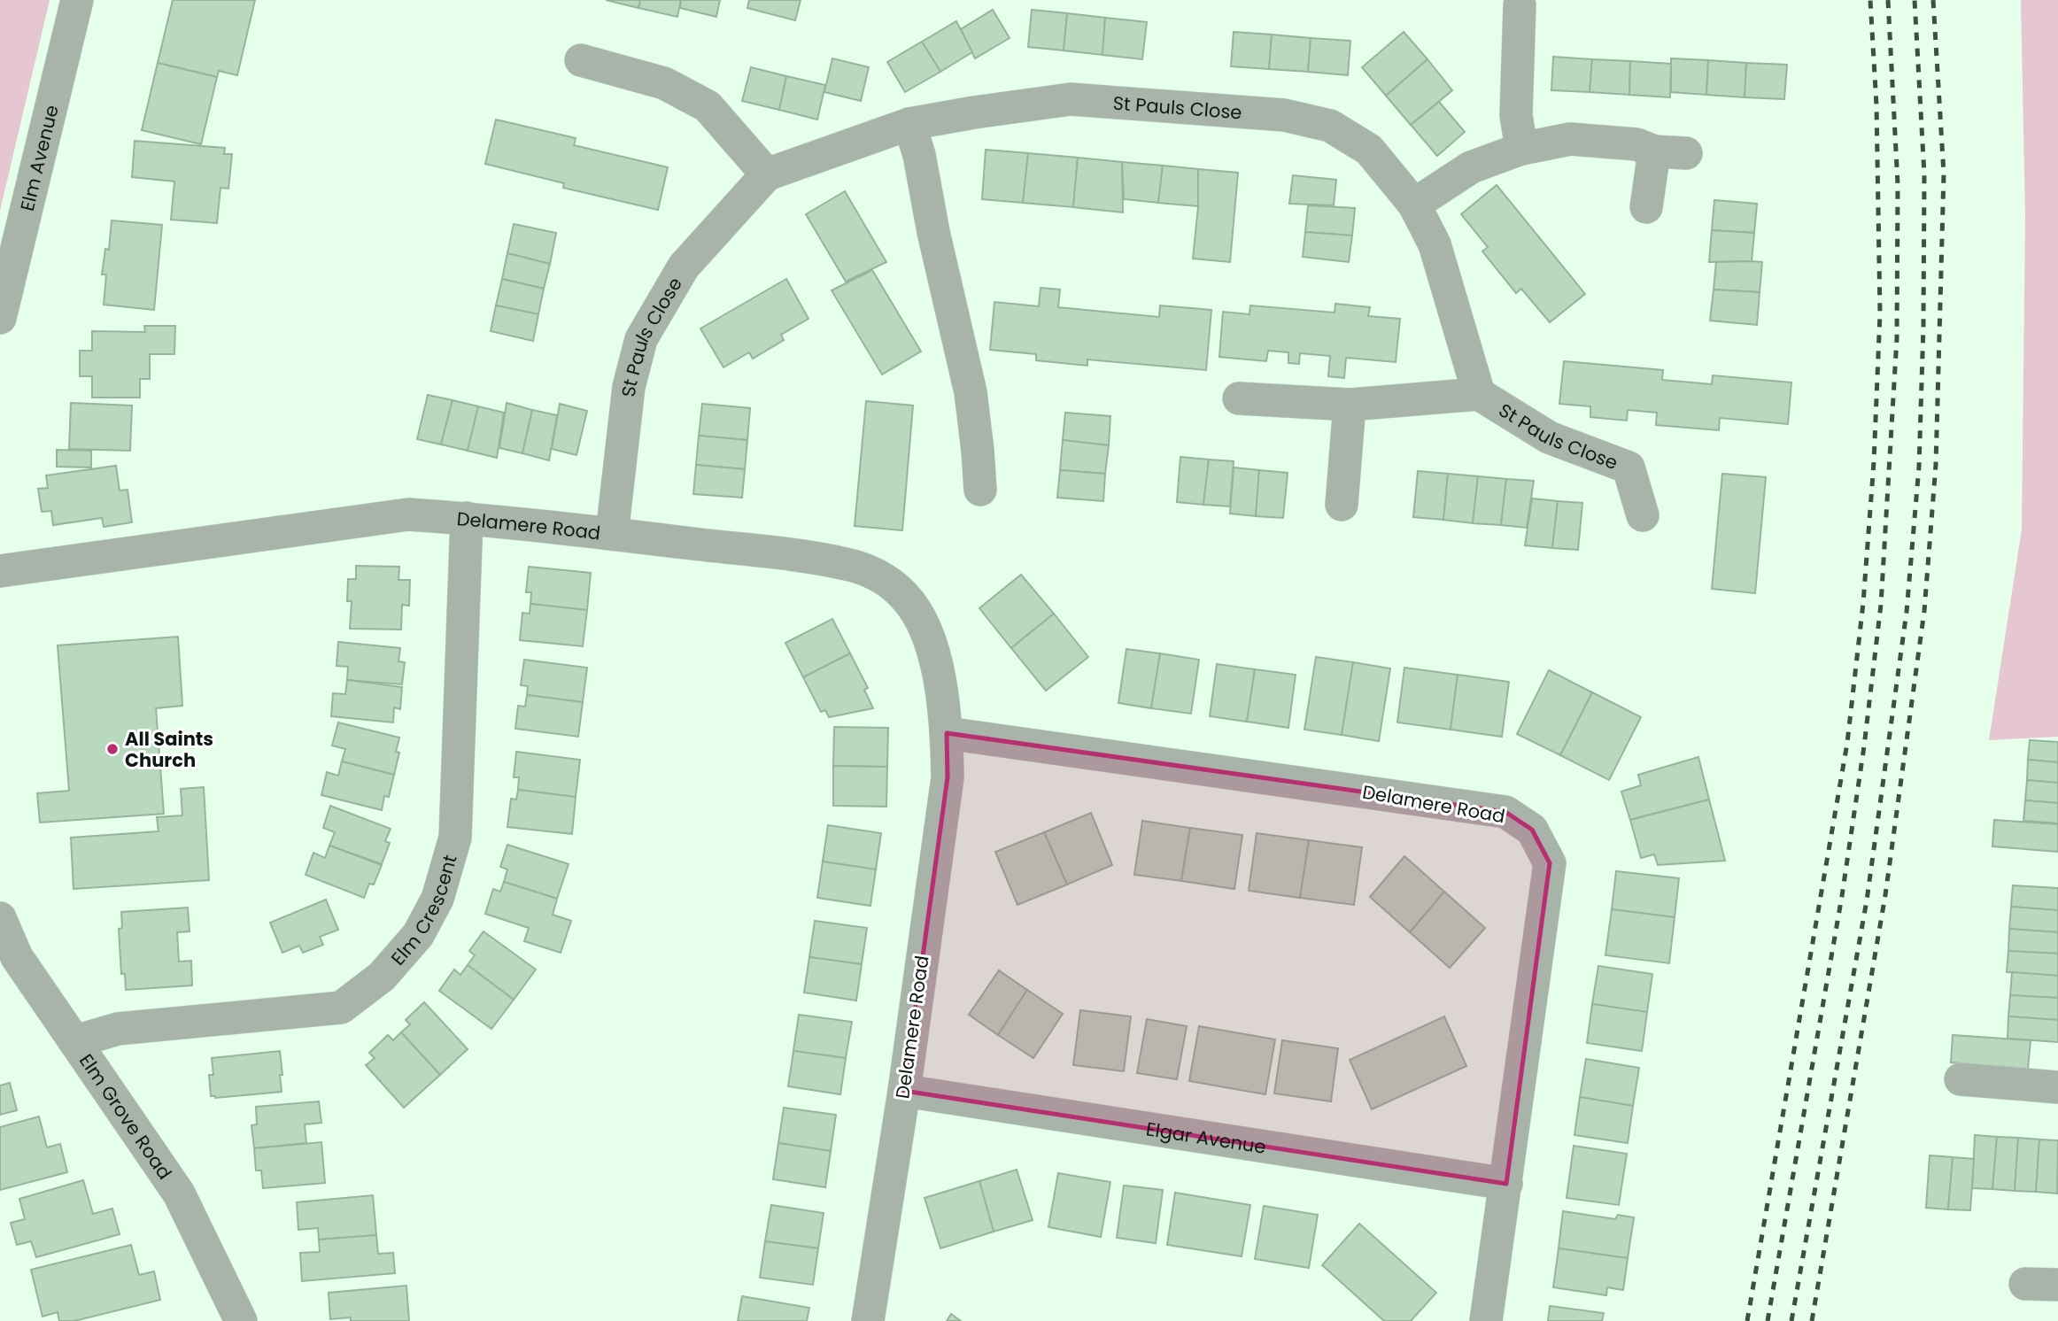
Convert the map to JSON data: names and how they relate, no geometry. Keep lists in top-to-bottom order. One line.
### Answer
{"streets":{"street":["St Pauls Close","Elm Avenue","Delamere Road","Elm Crescent","Elm Grove Road","Elgar Avenue"]},"crossings":[["St Pauls Close","Delamere Road"],["Delamere Road","Elm Crescent"],["Delamere Road","Elgar Avenue"],["Elm Crescent","Elm Grove Road"]],"places":["All Saints Church"]}
